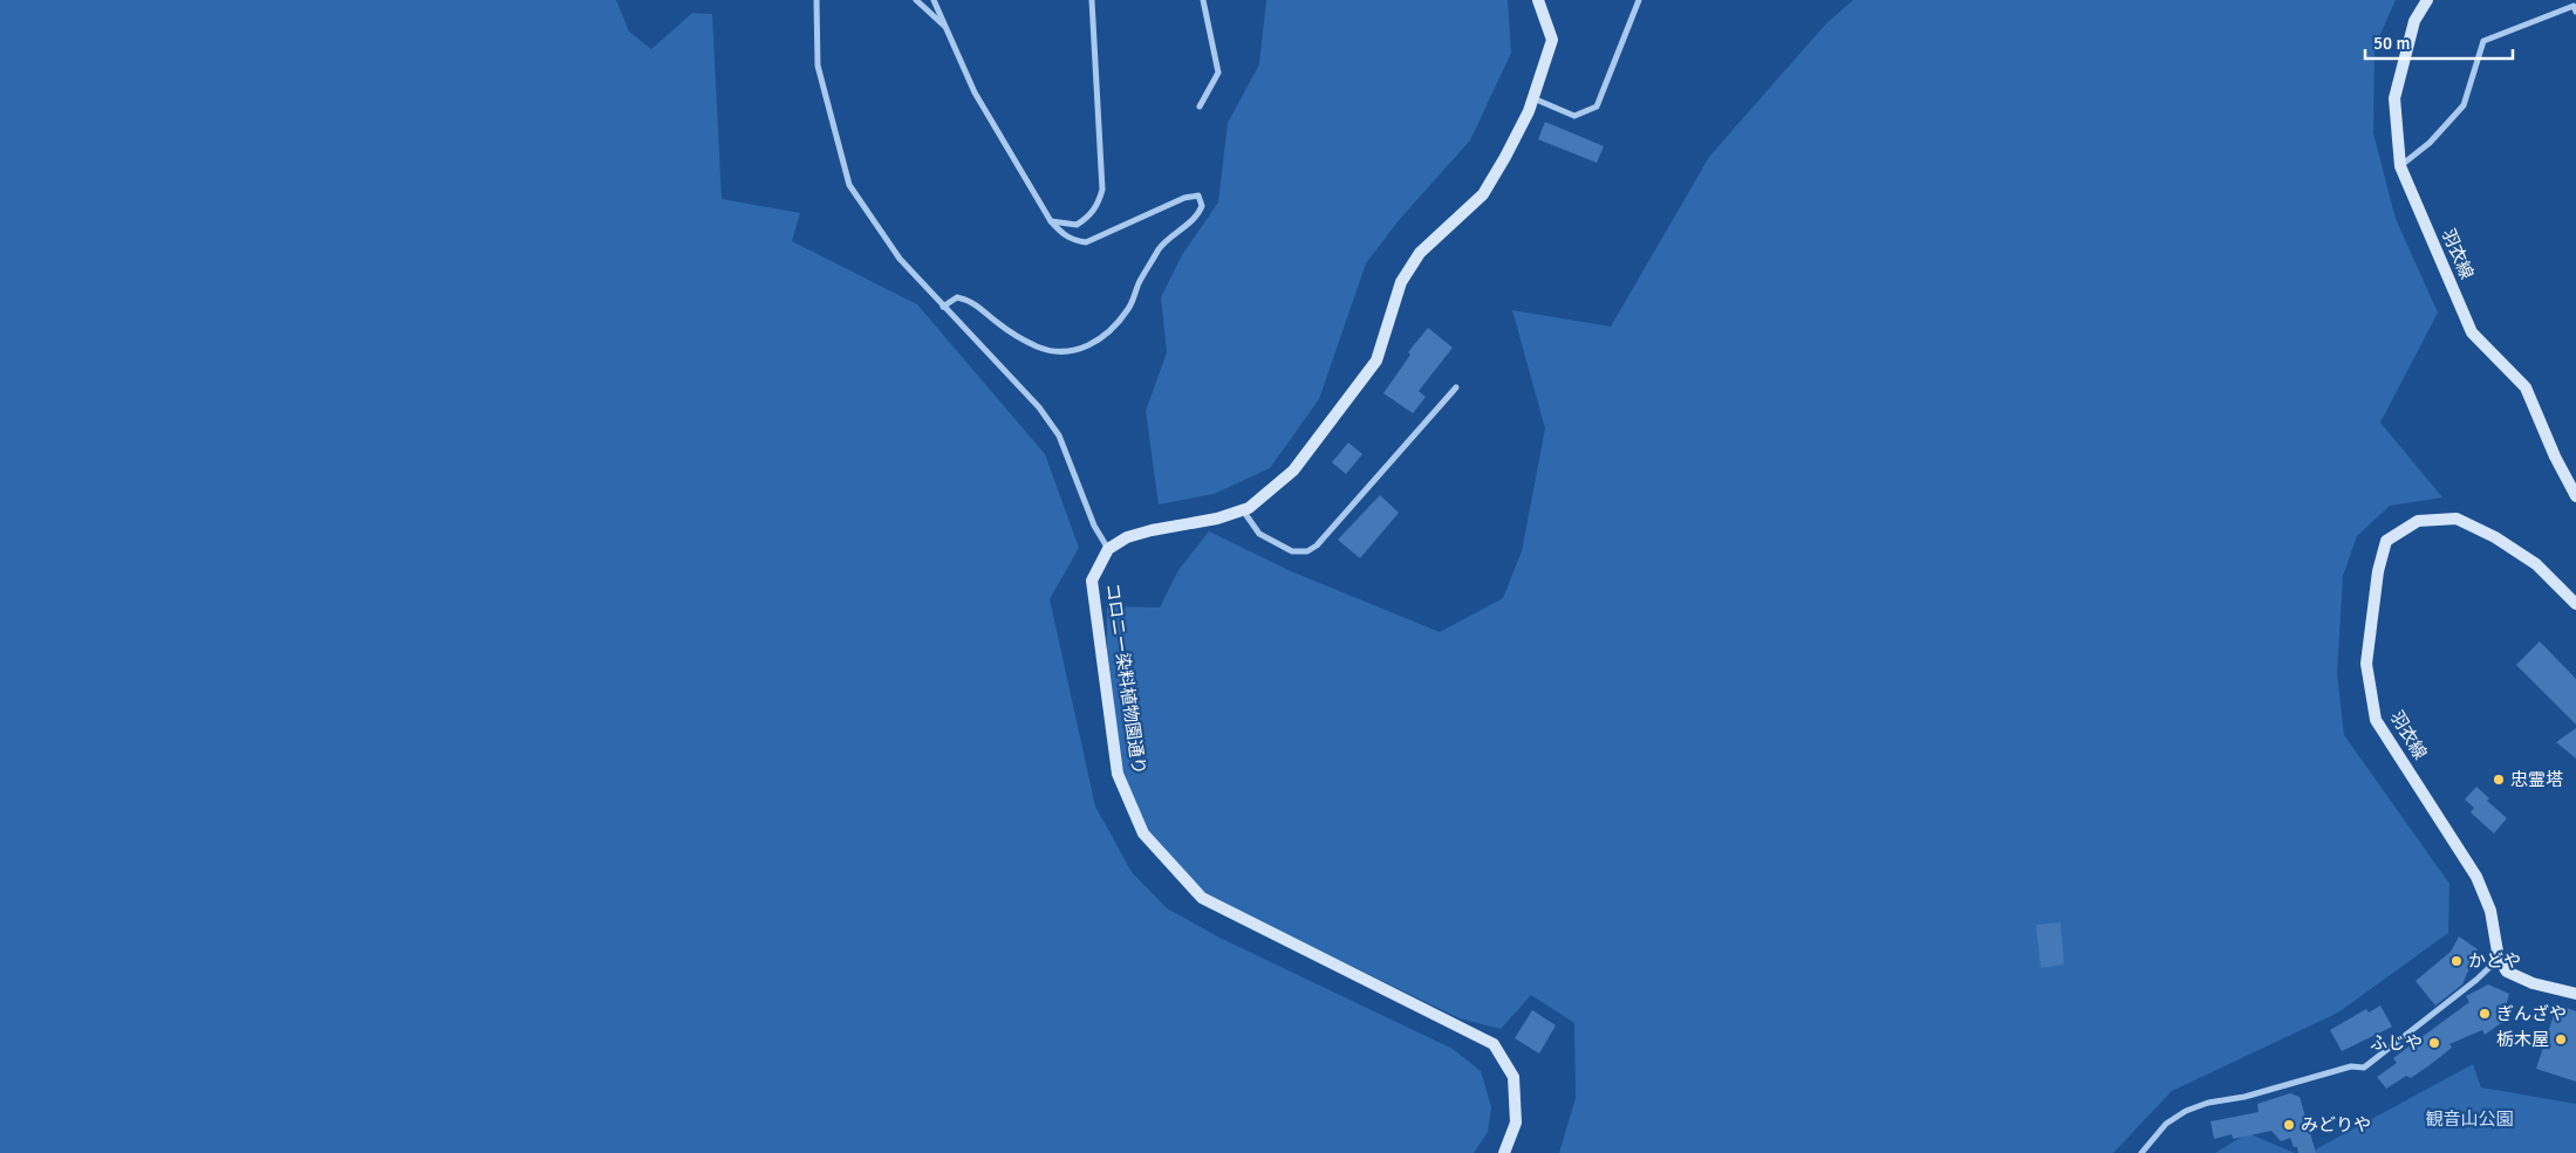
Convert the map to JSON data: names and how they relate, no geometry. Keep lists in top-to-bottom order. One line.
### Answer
{"streets":{"street":["羽衣線","コロニー染料植物園通り"]},"parks":["観音山公園"],"places":["忠霊塔","かどや","ぎんざや","栃木屋","ふじや","みどりや"],"scale_bar":"50 m"}
